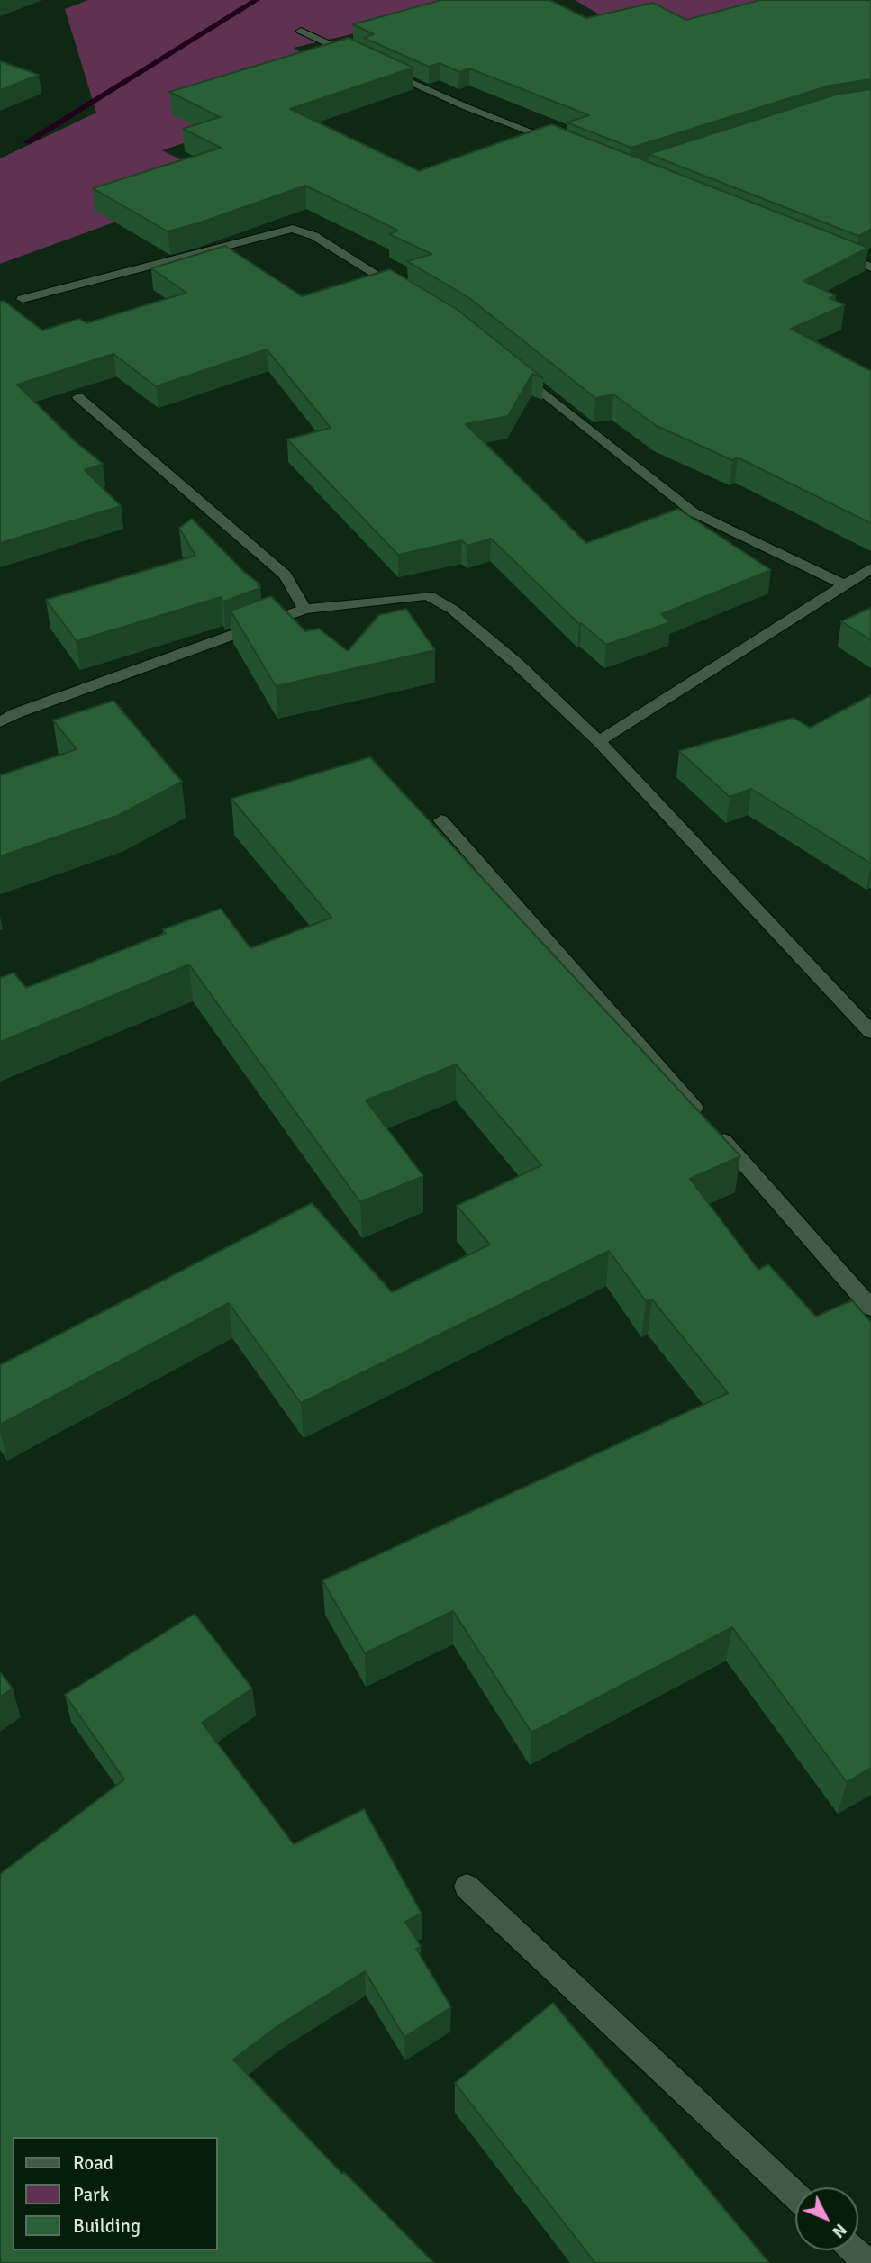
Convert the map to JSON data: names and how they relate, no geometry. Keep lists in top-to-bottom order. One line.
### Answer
{"legend":["Road","Park","Building"],"north":"bottom right"}
